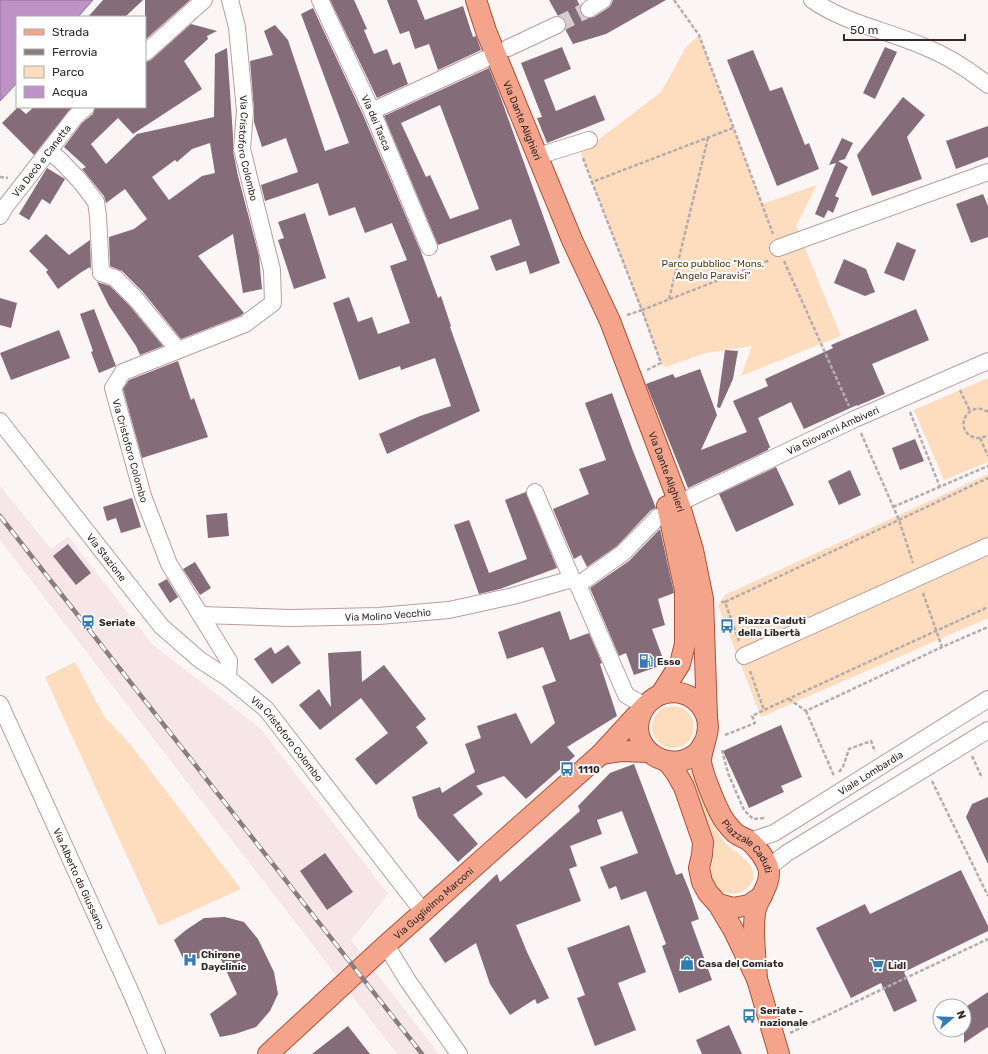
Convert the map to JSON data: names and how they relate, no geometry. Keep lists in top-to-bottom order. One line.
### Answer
{"streets":{"main road":["Via Dante Alighieri","Piazzale Caduti","Via Guglielmo Marconi"],"street":["Via dei Tasca","Via Cristoforo Colombo","Via Decò e Canetta","Via Giovanni Ambiveri","Via Stazione","Via Molino Vecchio","Viale Lombardia","Via Alberto da Giussano"]},"crossings":[["Via Dante Alighieri","Via Giovanni Ambiveri"],["Via Dante Alighieri","Piazzale Caduti"],["Via Dante Alighieri","Via Guglielmo Marconi"],["Via Cristoforo Colombo","Via Stazione"],["Via Cristoforo Colombo","Via Molino Vecchio"],["Via Cristoforo Colombo","Via Guglielmo Marconi"],["Viale Lombardia","Piazzale Caduti"],["Piazzale Caduti","Via Guglielmo Marconi"]],"parks":["Parco pubblioc \"Mons. Angelo Paravisi\""],"places":{"station":["Seriate"],"bus stop":["Piazza Caduti della Libertà","1110","Seriate - nazionale"],"fuel station":["Esso"],"hospital":["Chirone Dayclinic"],"shop":["Casa del Comiato"],"supermarket":["Lidl"]},"legend":["Strada","Ferrovia","Parco","Acqua"],"scale_bar":"50 m","north":"right"}
